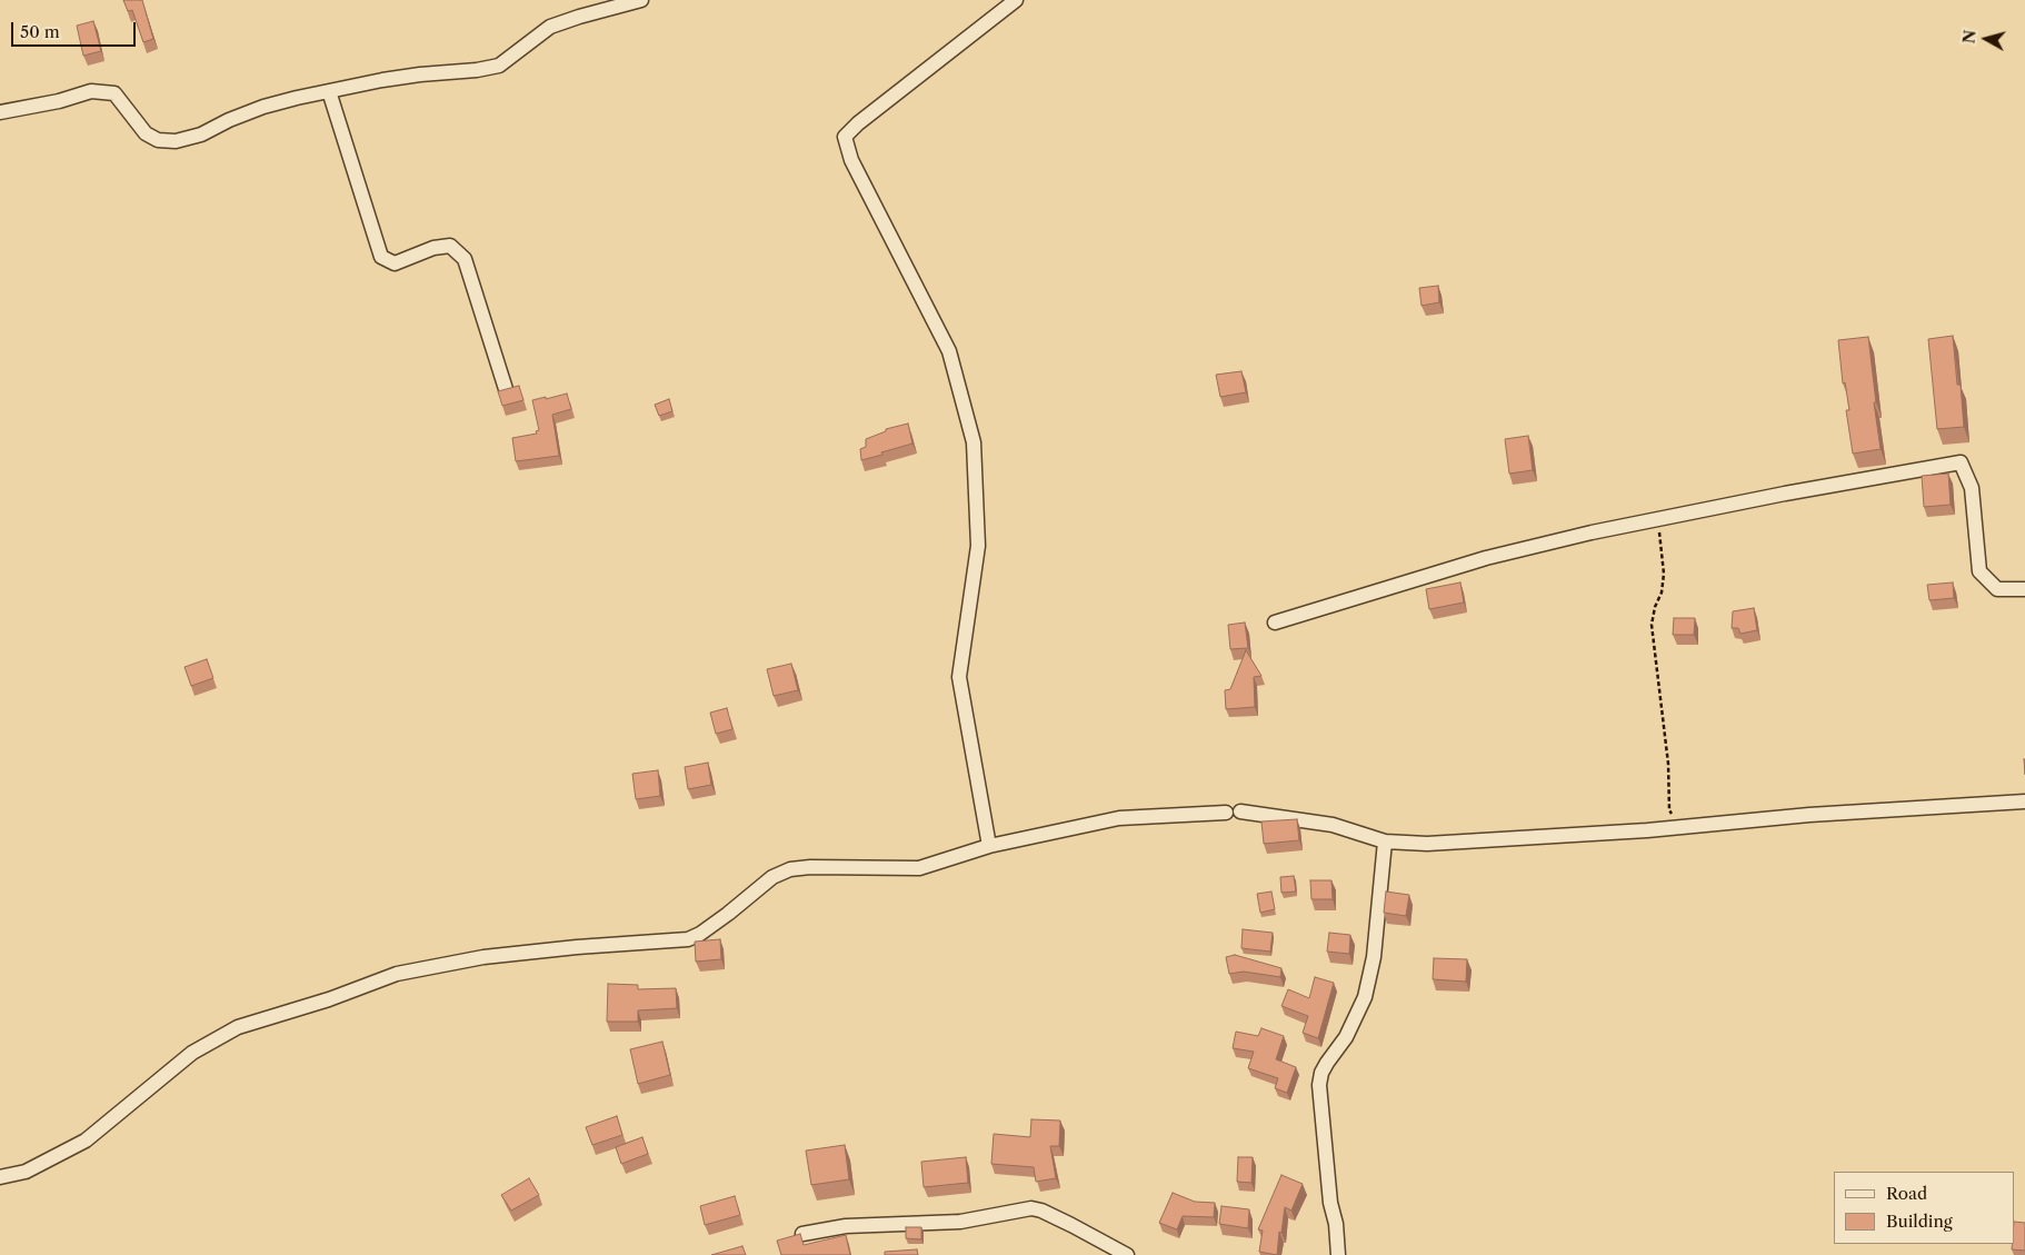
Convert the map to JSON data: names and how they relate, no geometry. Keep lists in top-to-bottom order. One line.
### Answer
{"legend":["Road","Building"],"scale_bar":"50 m","north":"left"}
